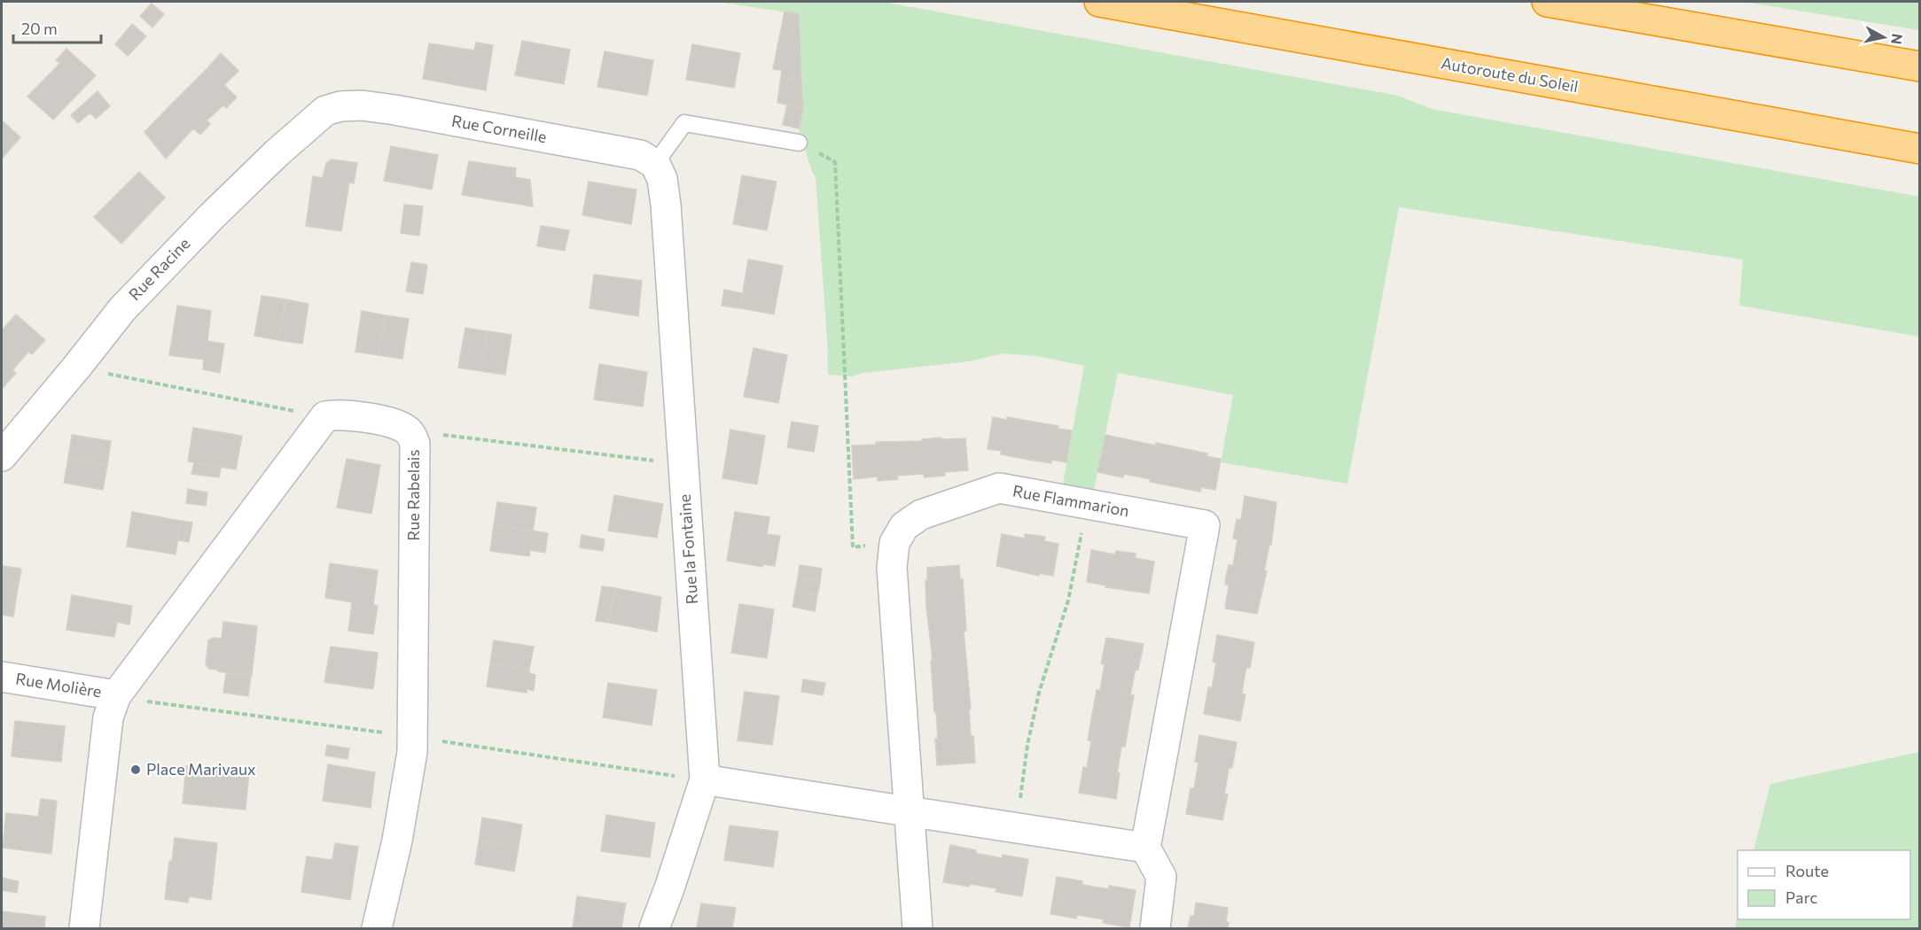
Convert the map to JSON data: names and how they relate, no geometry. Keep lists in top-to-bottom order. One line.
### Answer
{"streets":{"highway":["Autoroute du Soleil"],"street":["Rue Corneille","Rue Racine","Rue Rabelais","Rue Flammarion","Rue la Fontaine","Rue Molière"]},"crossings":[["Rue Corneille","Rue Racine"],["Rue Corneille","Rue la Fontaine"]],"places":["Place Marivaux"],"legend":["Route","Parc"],"scale_bar":"20 m","north":"right"}
